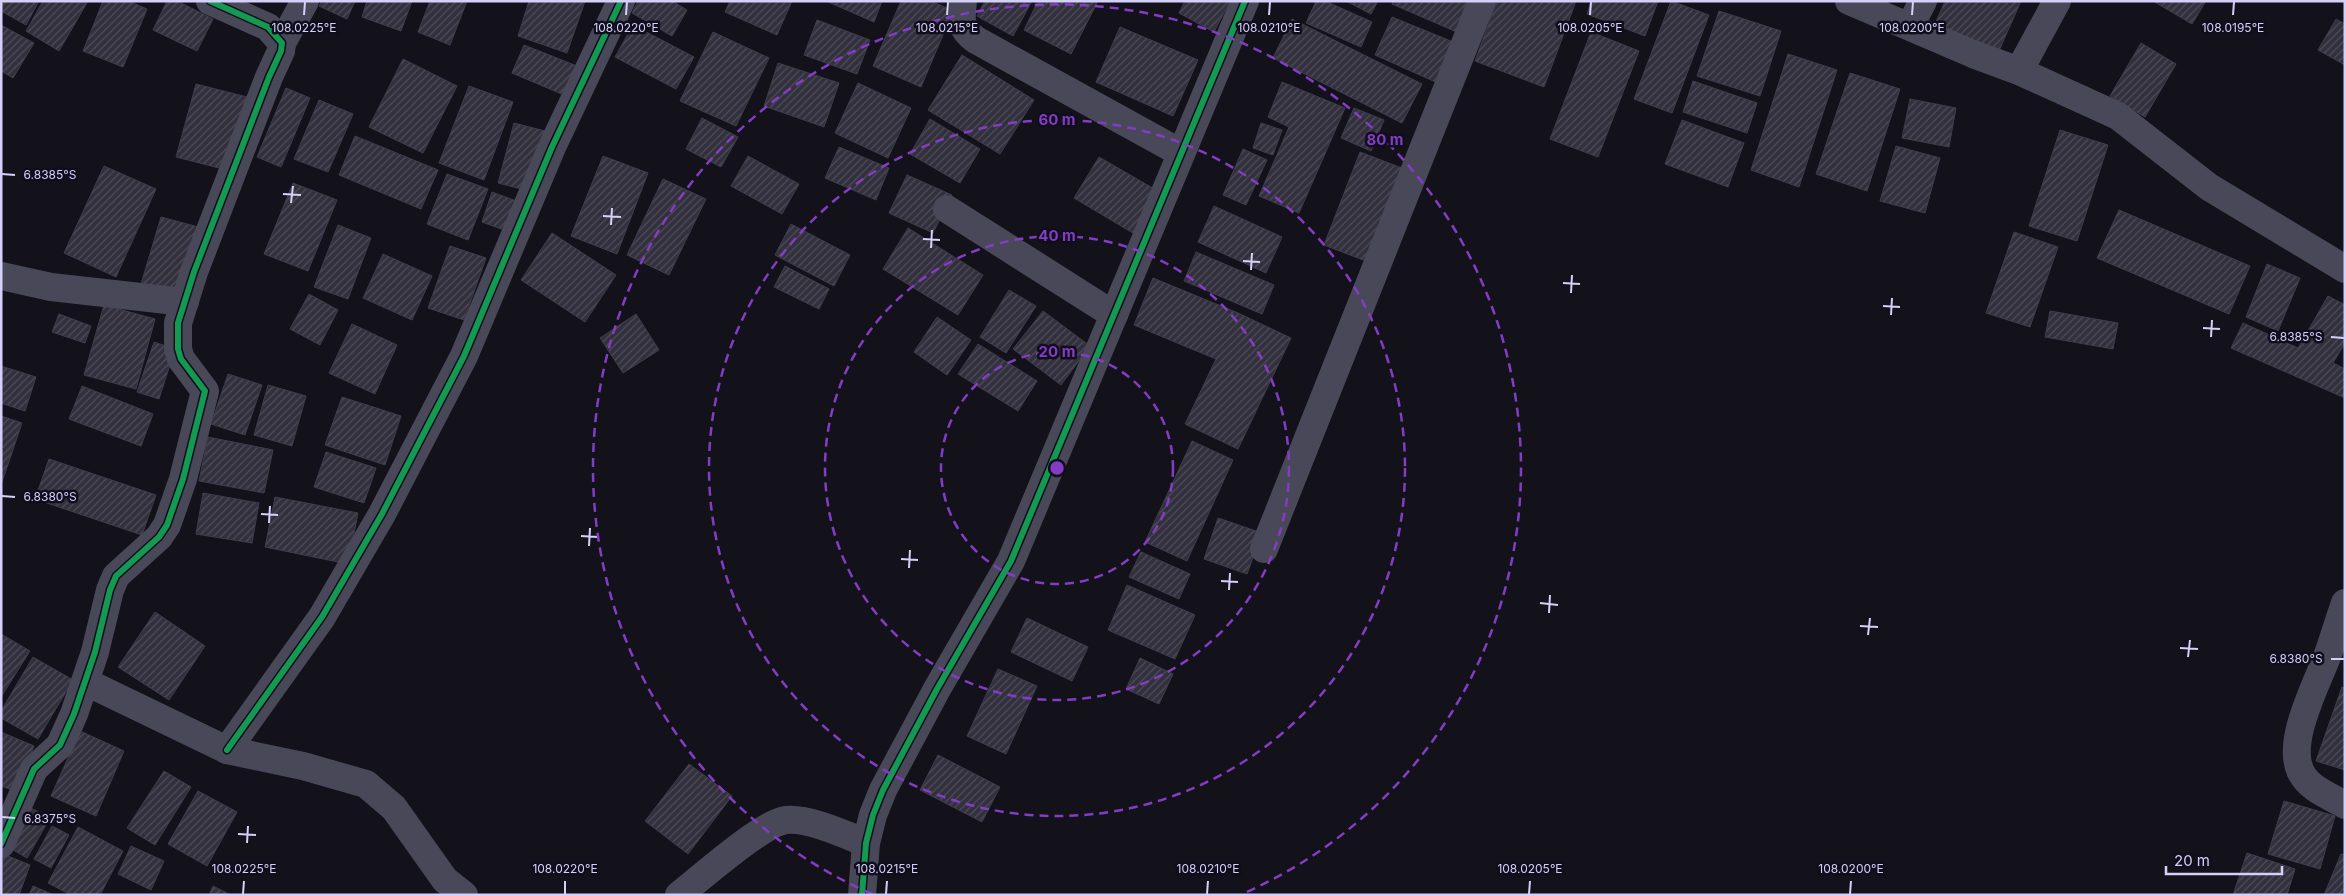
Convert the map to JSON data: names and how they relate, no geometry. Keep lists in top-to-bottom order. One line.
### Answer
{"scale_bar":"20 m","coordinates":["108.0225°E","108.0220°E","108.0215°E","108.0210°E","108.0205°E","108.0200°E","108.0195°E","6.8385°S","6.8380°S","6.8375°S"],"rings":["60 m","80 m","40 m","20 m"]}
